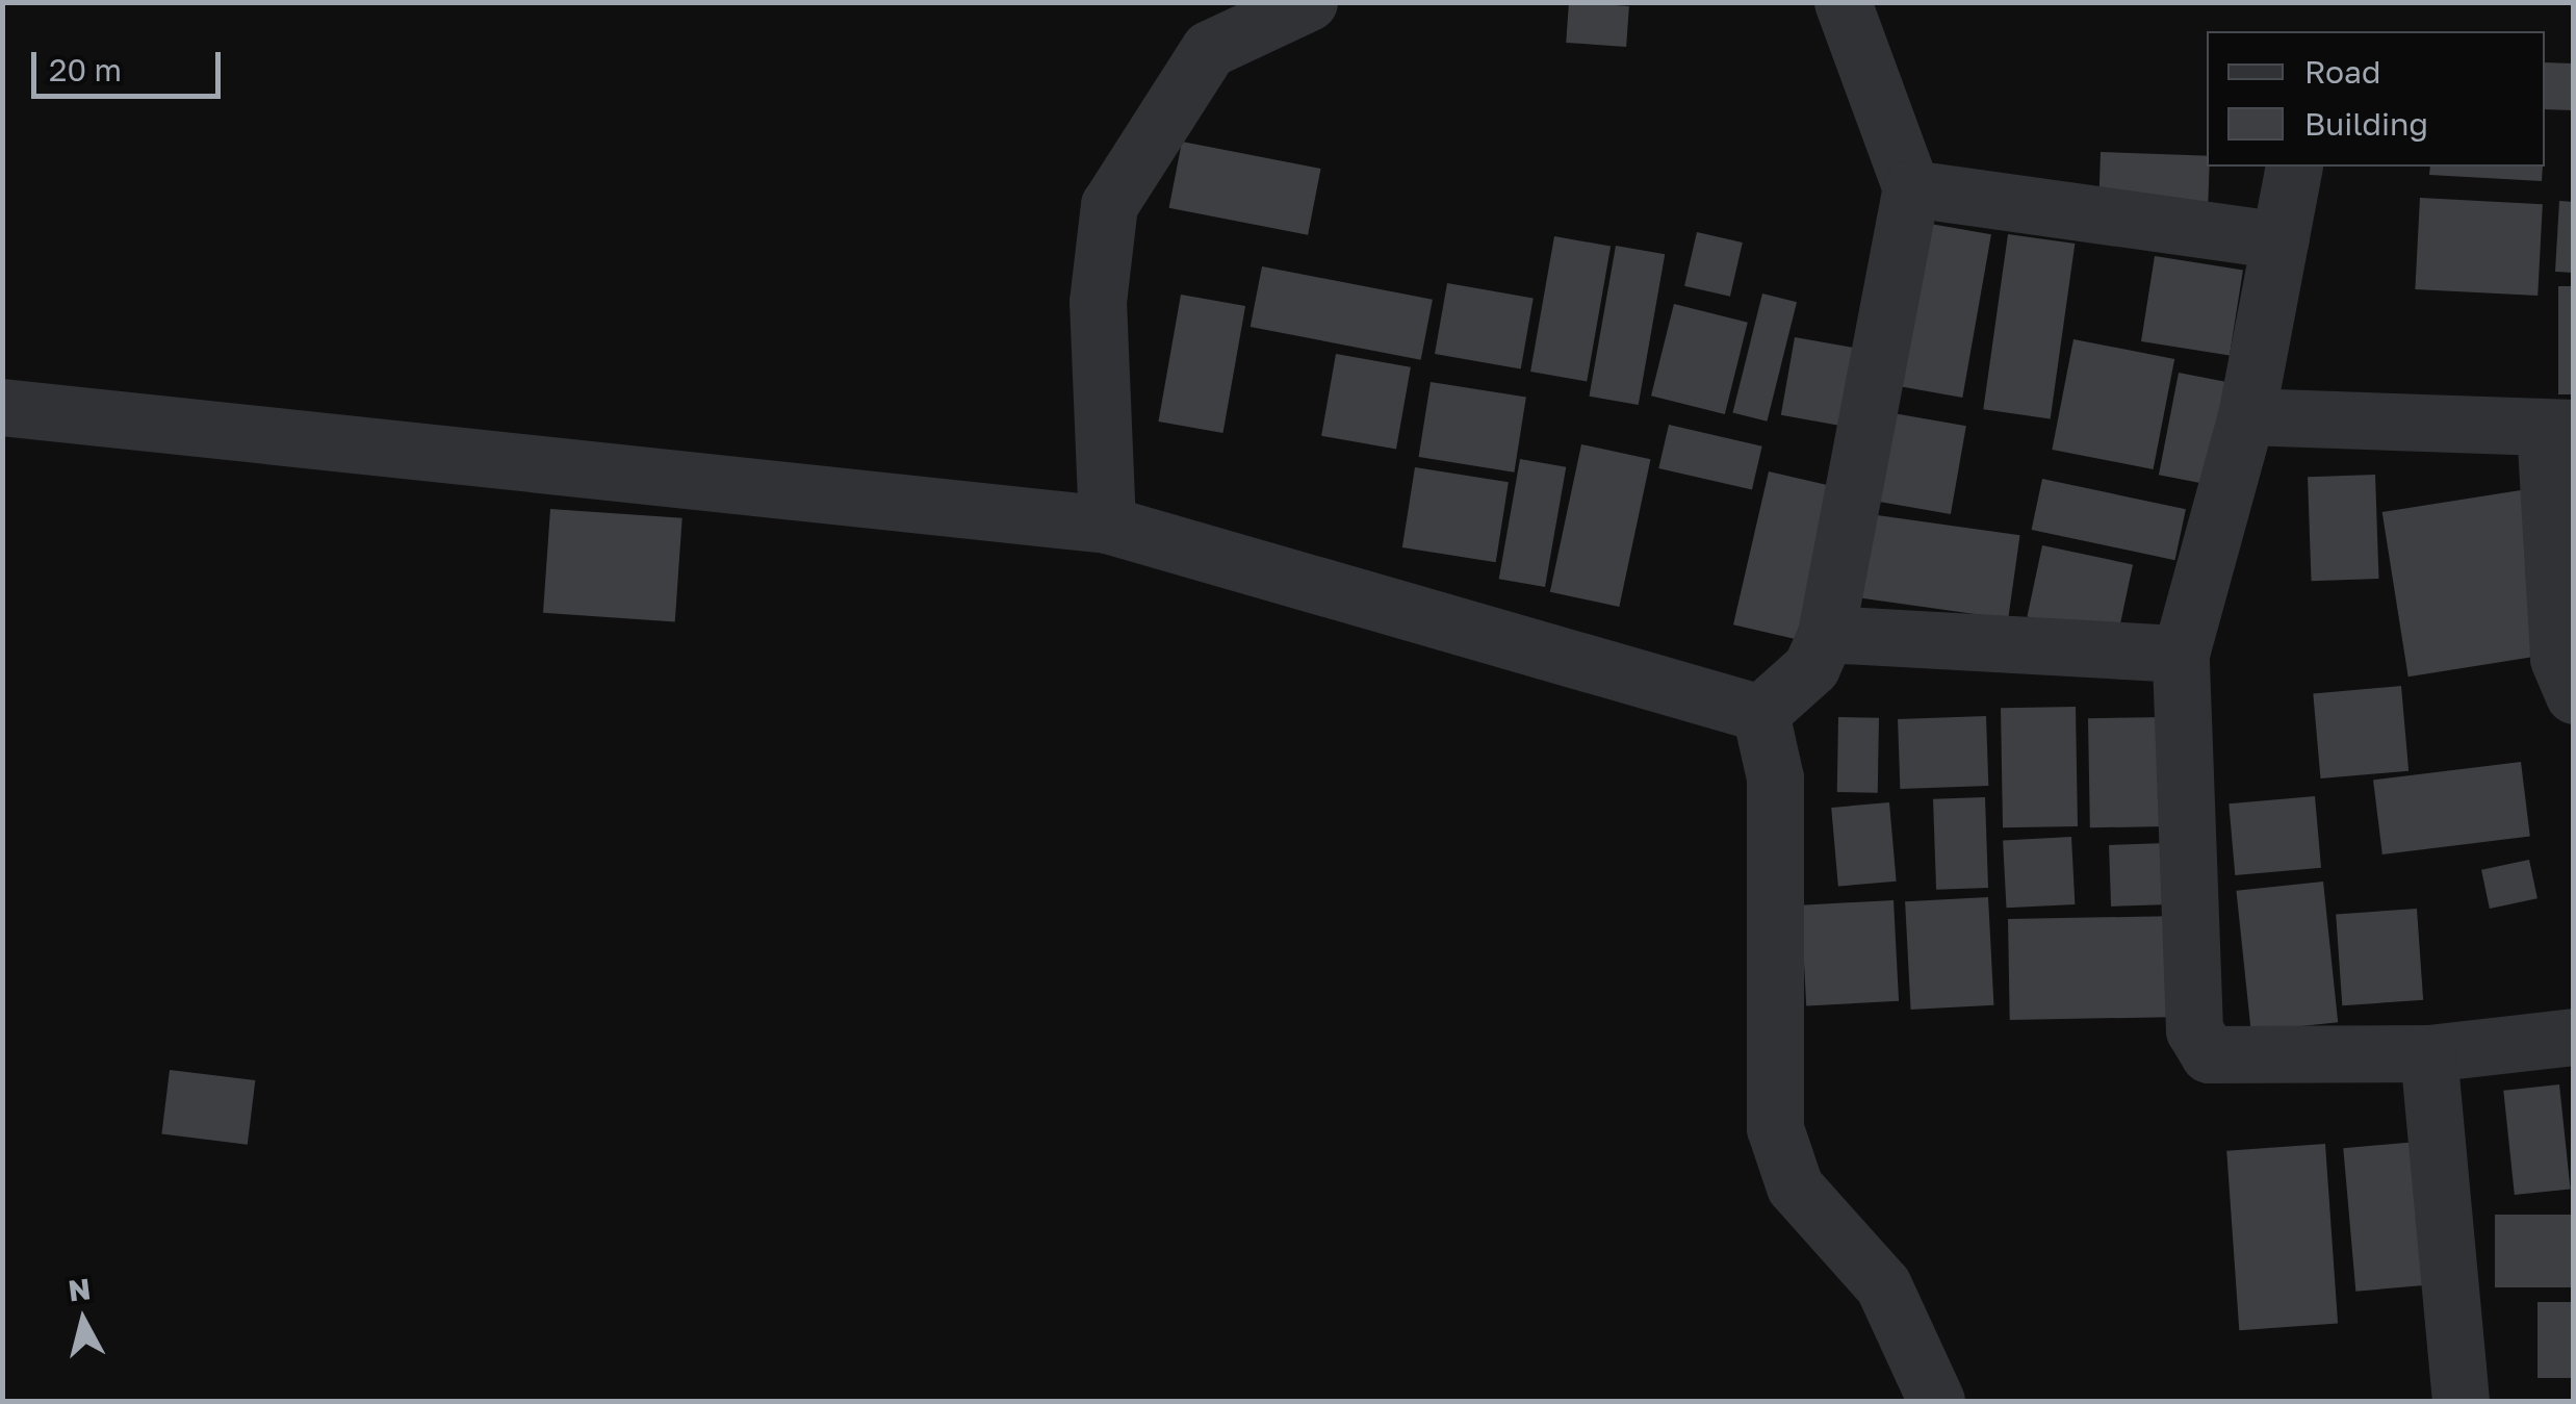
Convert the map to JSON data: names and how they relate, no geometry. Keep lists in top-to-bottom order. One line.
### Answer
{"legend":["Road","Building"],"scale_bar":"20 m","north":"top"}
